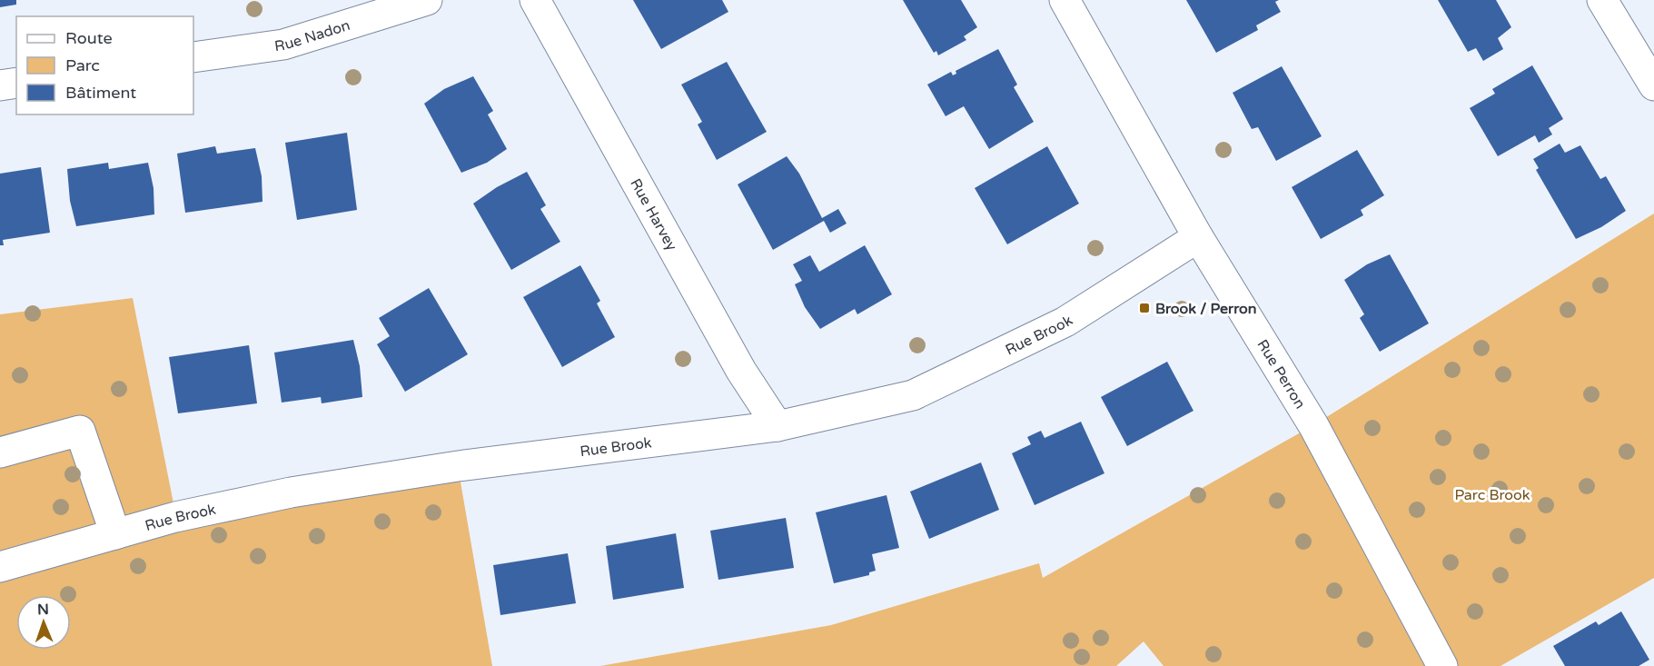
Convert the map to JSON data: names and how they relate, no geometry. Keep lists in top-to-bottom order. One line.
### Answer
{"streets":{"street":["Rue Nadon","Rue Harvey","Rue Brook","Rue Perron"]},"crossings":[["Rue Harvey","Rue Brook"],["Rue Brook","Rue Perron"]],"parks":["Parc Brook"],"places":{"transit":["Brook / Perron"]},"legend":["Route","Parc","Bâtiment"],"north":"top"}
